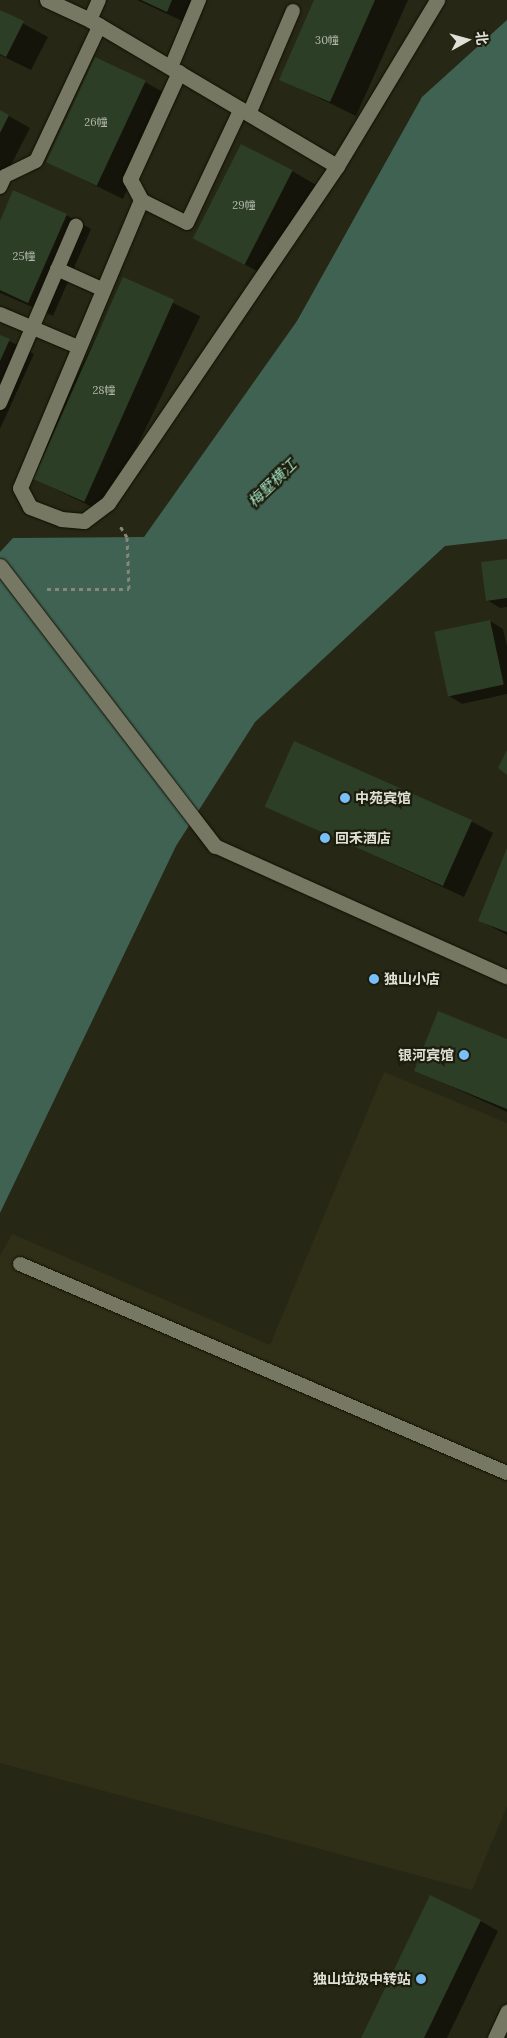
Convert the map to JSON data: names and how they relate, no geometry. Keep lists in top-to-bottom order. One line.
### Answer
{"water":["梅墅横江"],"places":["中苑宾馆","回禾酒店","独山小店","银河宾馆","独山垃圾中转站"],"house_numbers":["30幢","26幢","29幢","25幢","28幢"],"north":"right"}
